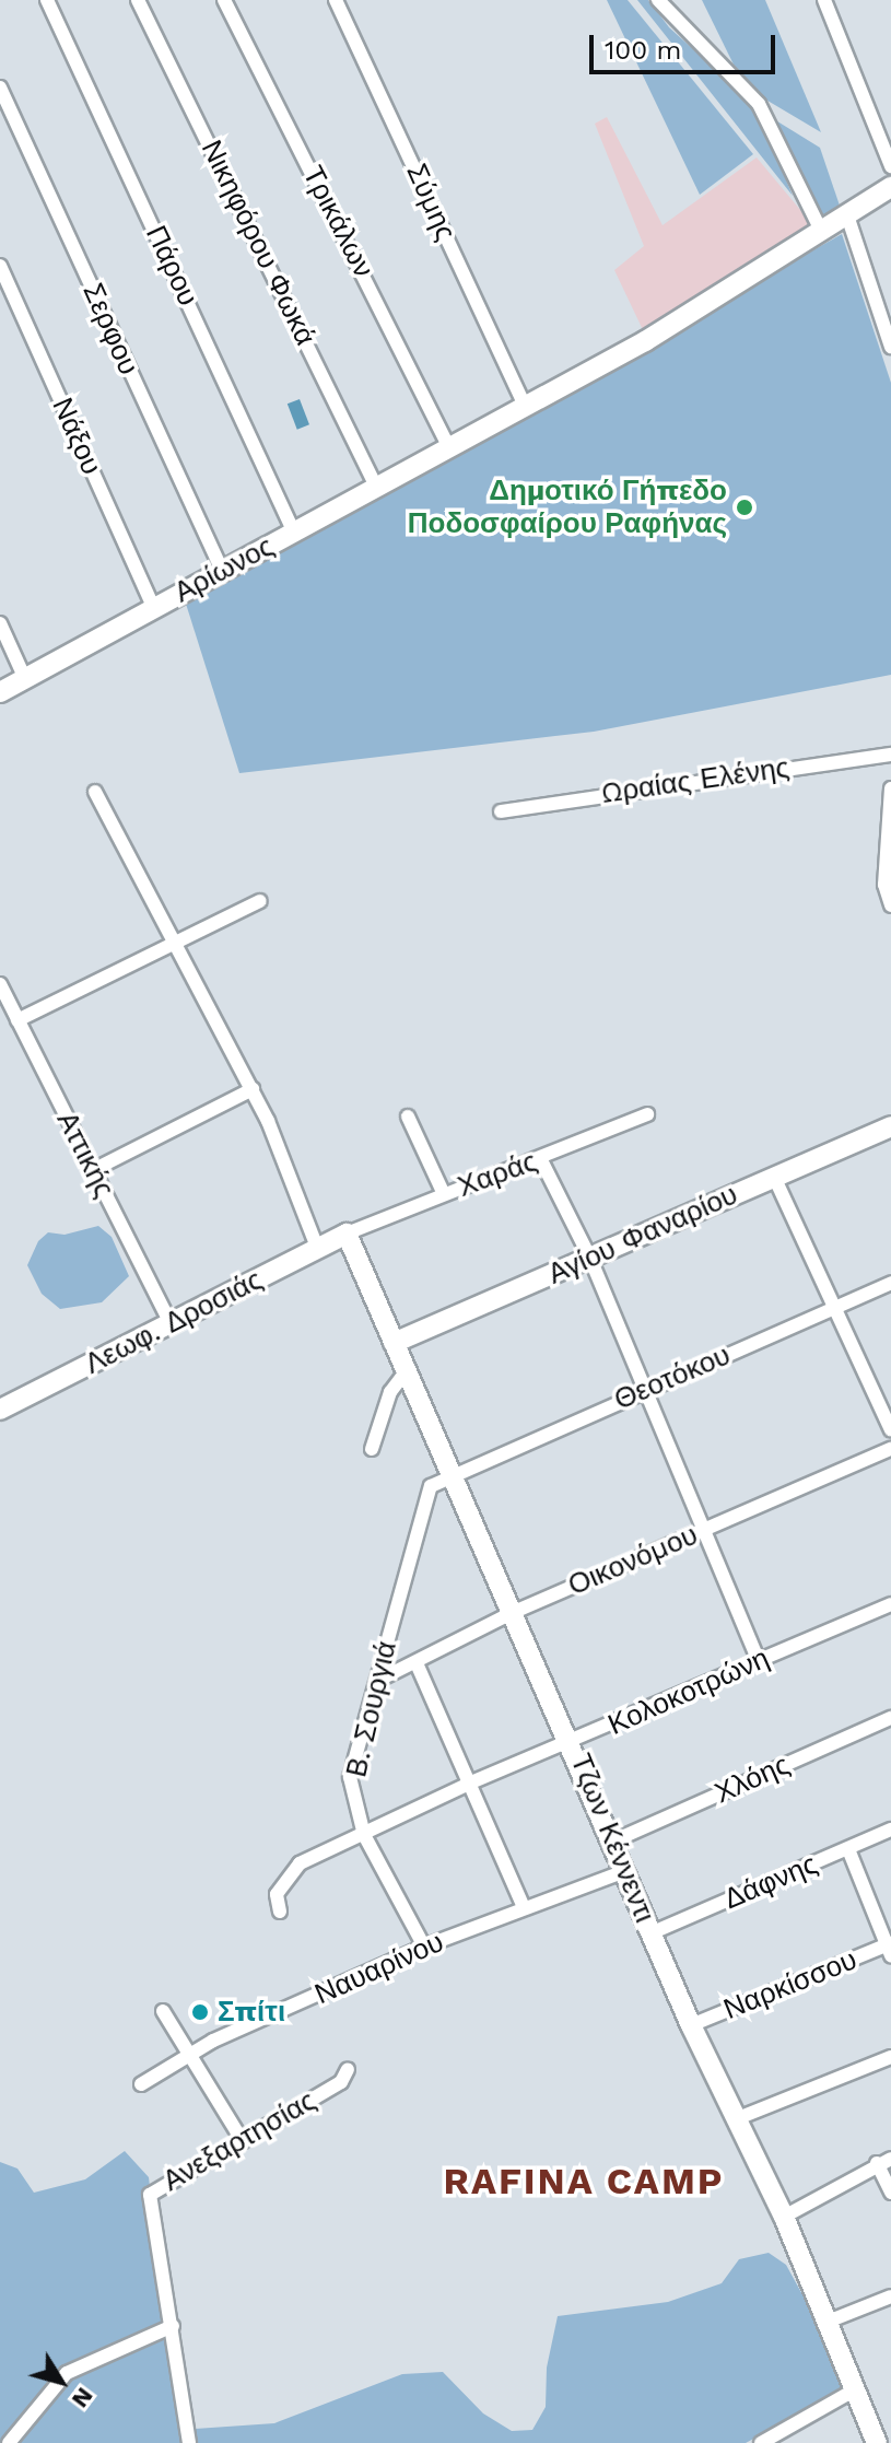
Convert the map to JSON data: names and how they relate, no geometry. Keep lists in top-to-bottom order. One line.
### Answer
{"streets":{"street":["Σύμης","Τρικάλων","Νικηφόρου Φωκά","Πάρου","Σερφου","Νάξου","Αρίωνος","Ωραίας Ελένης","Αττικής","Χαράς","Αγίου Φαναρίου","Λεωφ. Δροσιάς","Θεοτόκου","Οικονόμου","Κολοκοτρώνη","Β. Σουργιά","Χλόης","Τζων Κέννεντι","Δάφνης","Ναυαρίνου","Ναρκίσσου","Ανεξαρτησίας"]},"crossings":[["Σύμης","Αρίωνος"],["Τρικάλων","Αρίωνος"],["Νικηφόρου Φωκά","Αρίωνος"],["Πάρου","Αρίωνος"],["Σερφου","Αρίωνος"],["Νάξου","Αρίωνος"],["Αττικής","Λεωφ. Δροσιάς"],["Χαράς","Λεωφ. Δροσιάς"],["Χαράς","Τζων Κέννεντι"],["Αγίου Φαναρίου","Τζων Κέννεντι"],["Λεωφ. Δροσιάς","Τζων Κέννεντι"],["Θεοτόκου","Β. Σουργιά"],["Θεοτόκου","Τζων Κέννεντι"],["Οικονόμου","Β. Σουργιά"],["Οικονόμου","Τζων Κέννεντι"],["Κολοκοτρώνη","Β. Σουργιά"],["Κολοκοτρώνη","Τζων Κέννεντι"],["Β. Σουργιά","Τζων Κέννεντι"],["Β. Σουργιά","Ναυαρίνου"],["Χλόης","Τζων Κέννεντι"],["Τζων Κέννεντι","Δάφνης"],["Τζων Κέννεντι","Ναυαρίνου"],["Τζων Κέννεντι","Ναρκίσσου"]],"districts":["RAFINA CAMP"],"places":["Δημοτικό Γήπεδο Ποδοσφαίρου Ραφήνας","Σπίτι"],"scale_bar":"100 m","north":"bottom right"}
